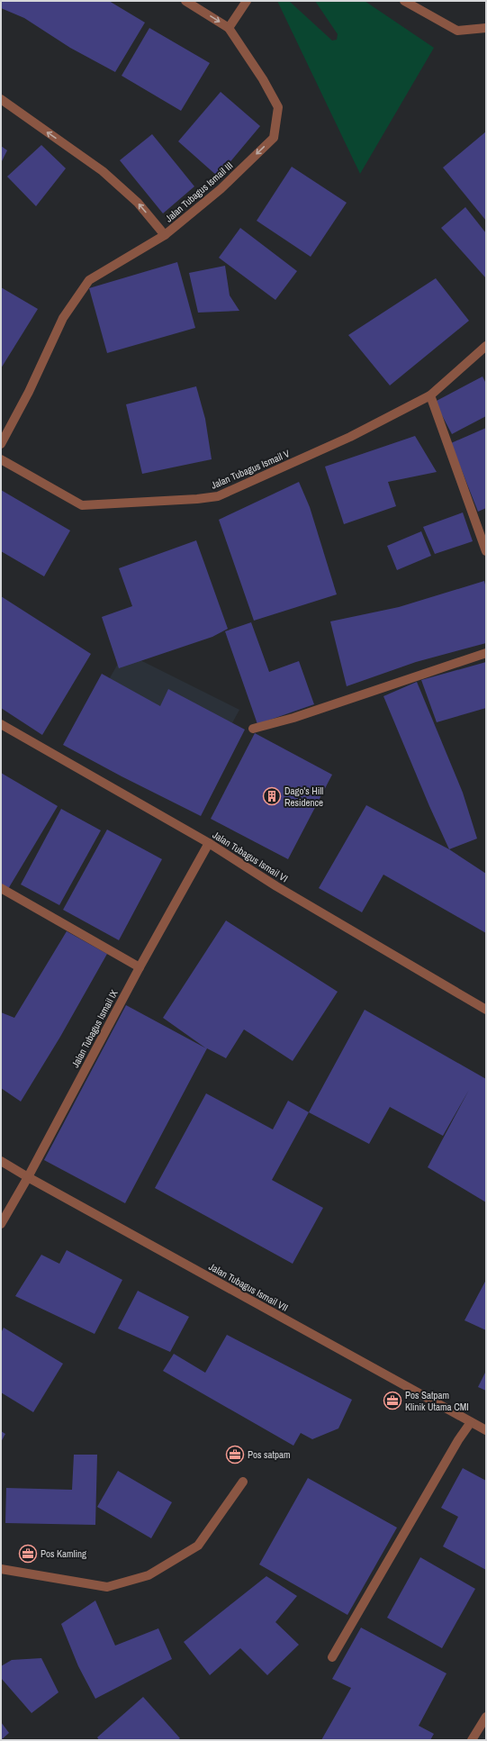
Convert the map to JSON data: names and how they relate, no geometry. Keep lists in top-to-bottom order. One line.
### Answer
{"streets":{"street":["Jalan Tubagus Ismail III","Jalan Tubagus Ismail V","Jalan Tubagus Ismail VI","Jalan Tubagus Ismail IX","Jalan Tubagus Ismail VII"]},"crossings":[["Jalan Tubagus Ismail VI","Jalan Tubagus Ismail IX"],["Jalan Tubagus Ismail IX","Jalan Tubagus Ismail VII"]],"places":{"building":["Dago's Hill Residence"],"office":["Pos Satpam Klinik Utama CMI","Pos satpam","Pos Kamling"]}}
